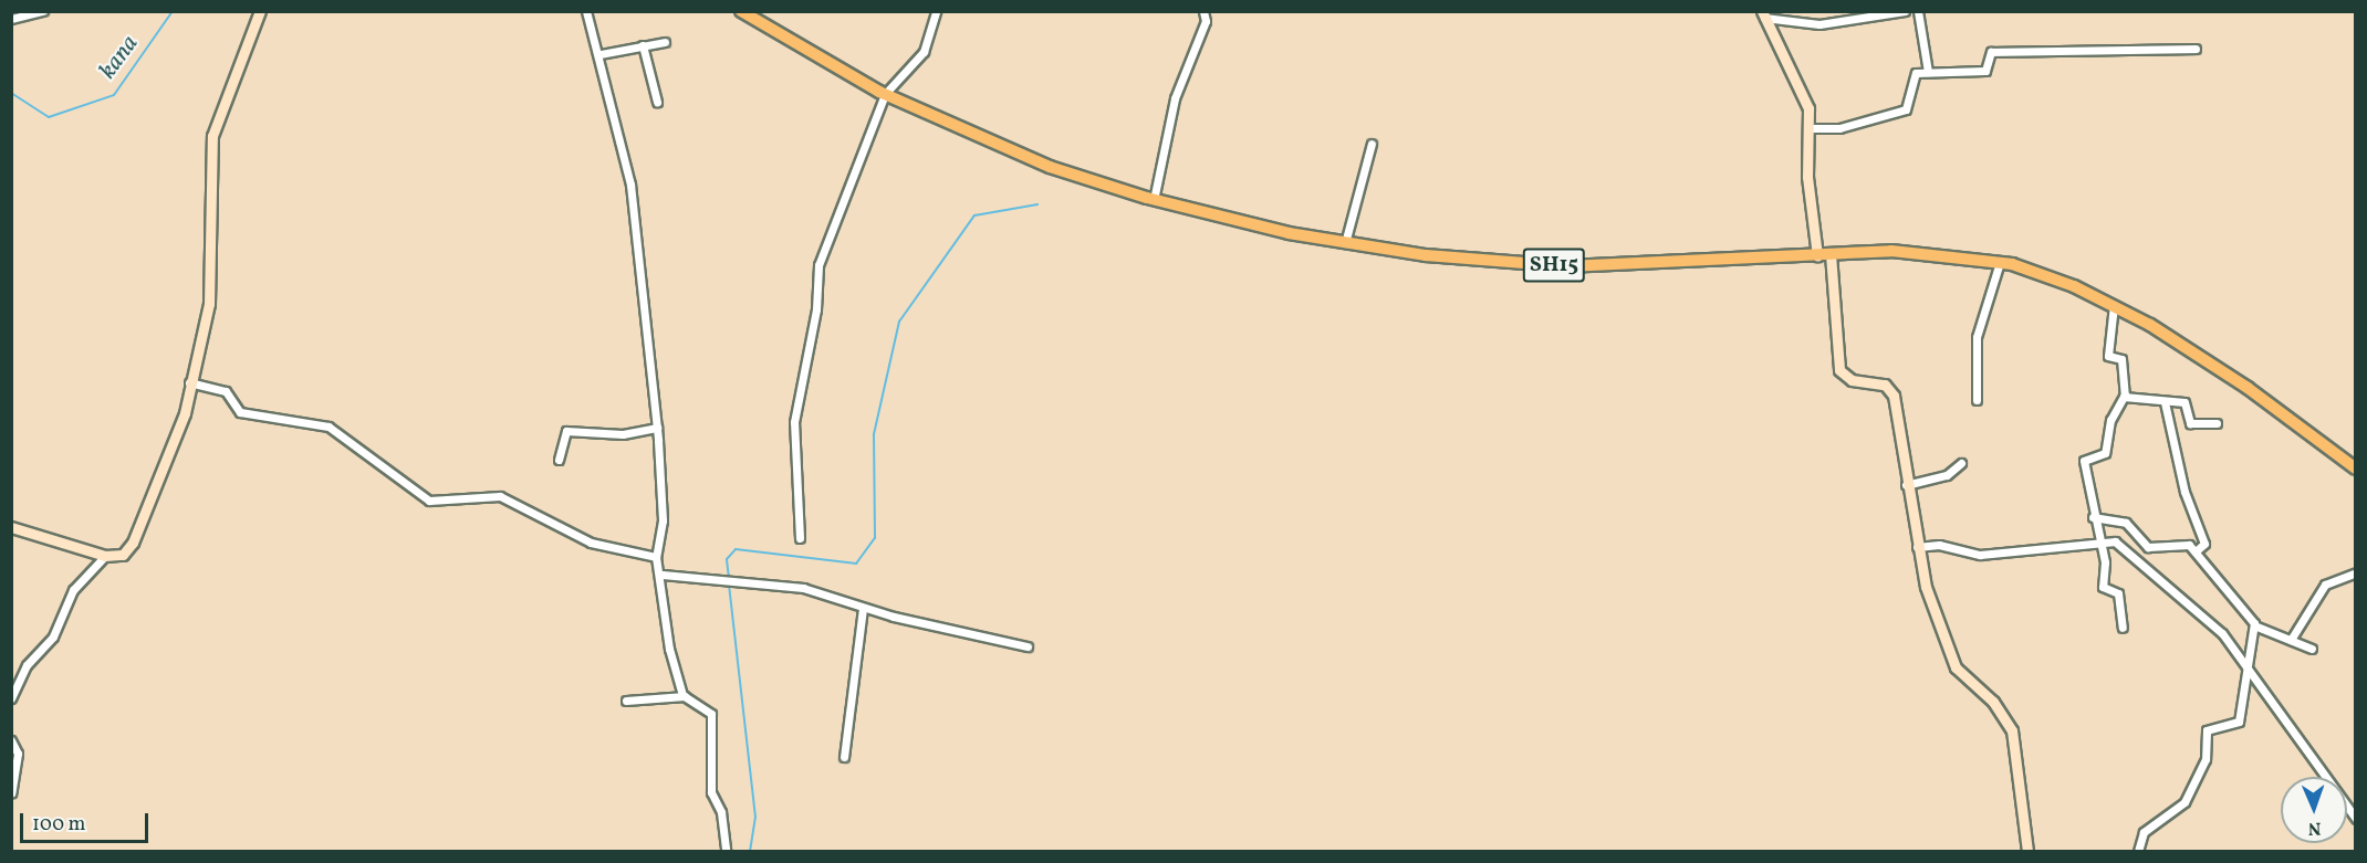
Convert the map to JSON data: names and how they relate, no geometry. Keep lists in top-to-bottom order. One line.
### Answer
{"streets":{"main road":["SH15"]},"water":["kana"],"scale_bar":"100 m","north":"bottom"}
